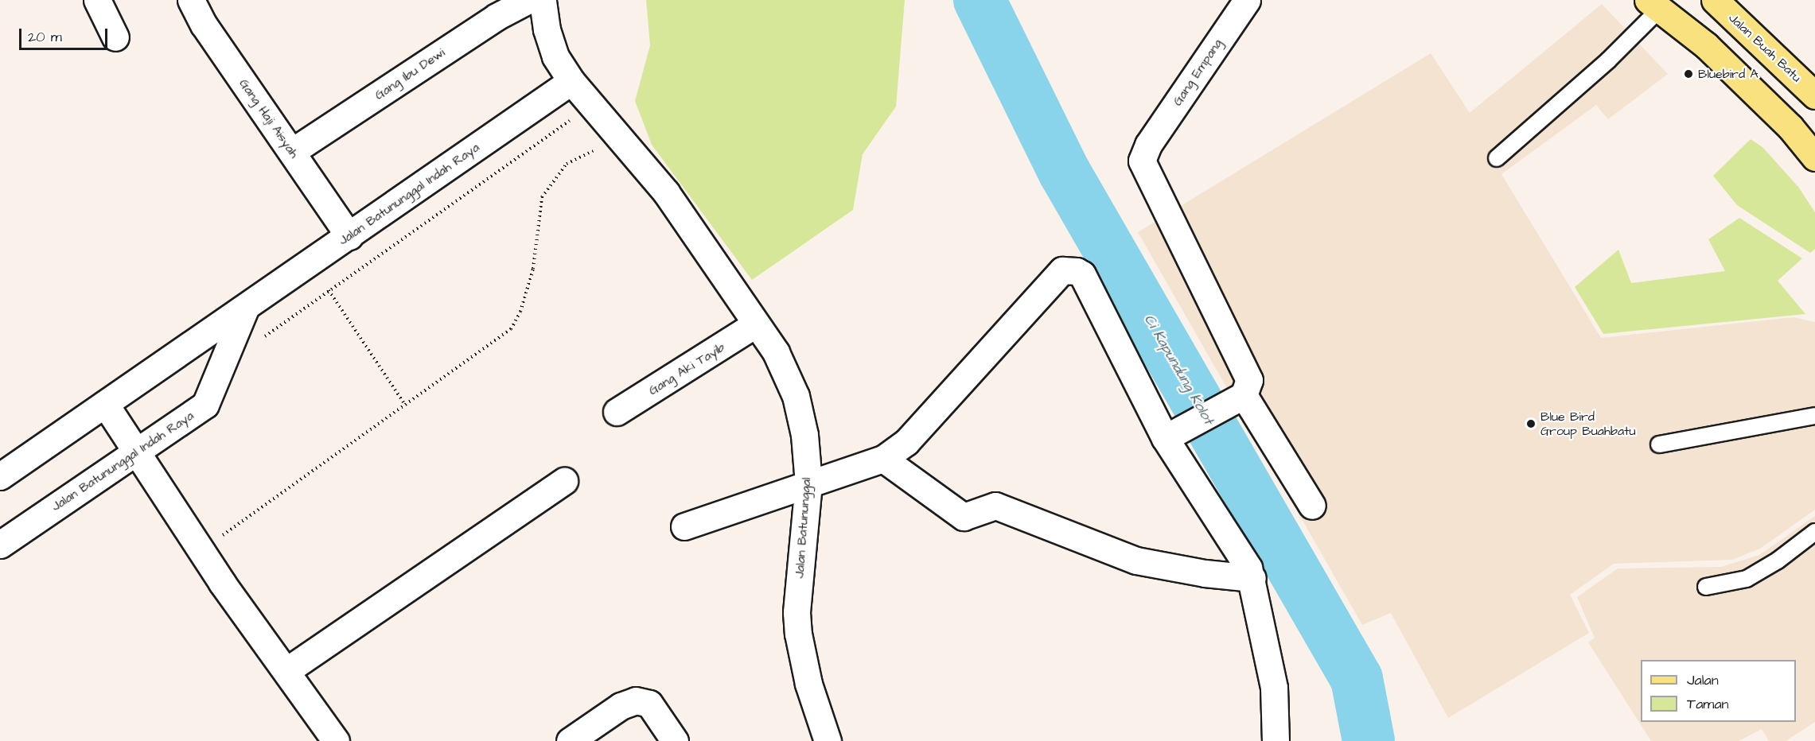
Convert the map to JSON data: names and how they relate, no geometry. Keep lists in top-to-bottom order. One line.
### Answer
{"streets":{"main road":["Jalan Buah Batu"],"street":["Gang Empang","Gang Ibu Dewi","Gang Haji Aisyah","Jalan Batununggal Indah Raya","Gang Aki Tayib","Jalan Batununggal"]},"crossings":[["Gang Ibu Dewi","Gang Haji Aisyah"],["Gang Haji Aisyah","Jalan Batununggal Indah Raya"],["Jalan Batununggal Indah Raya","Jalan Batununggal"],["Gang Aki Tayib","Jalan Batununggal"]],"water":["Ci Kapundung Kolot"],"places":["Bluebird A","Blue Bird Group Buahbatu"],"legend":["Jalan","Taman"],"scale_bar":"20 m"}
